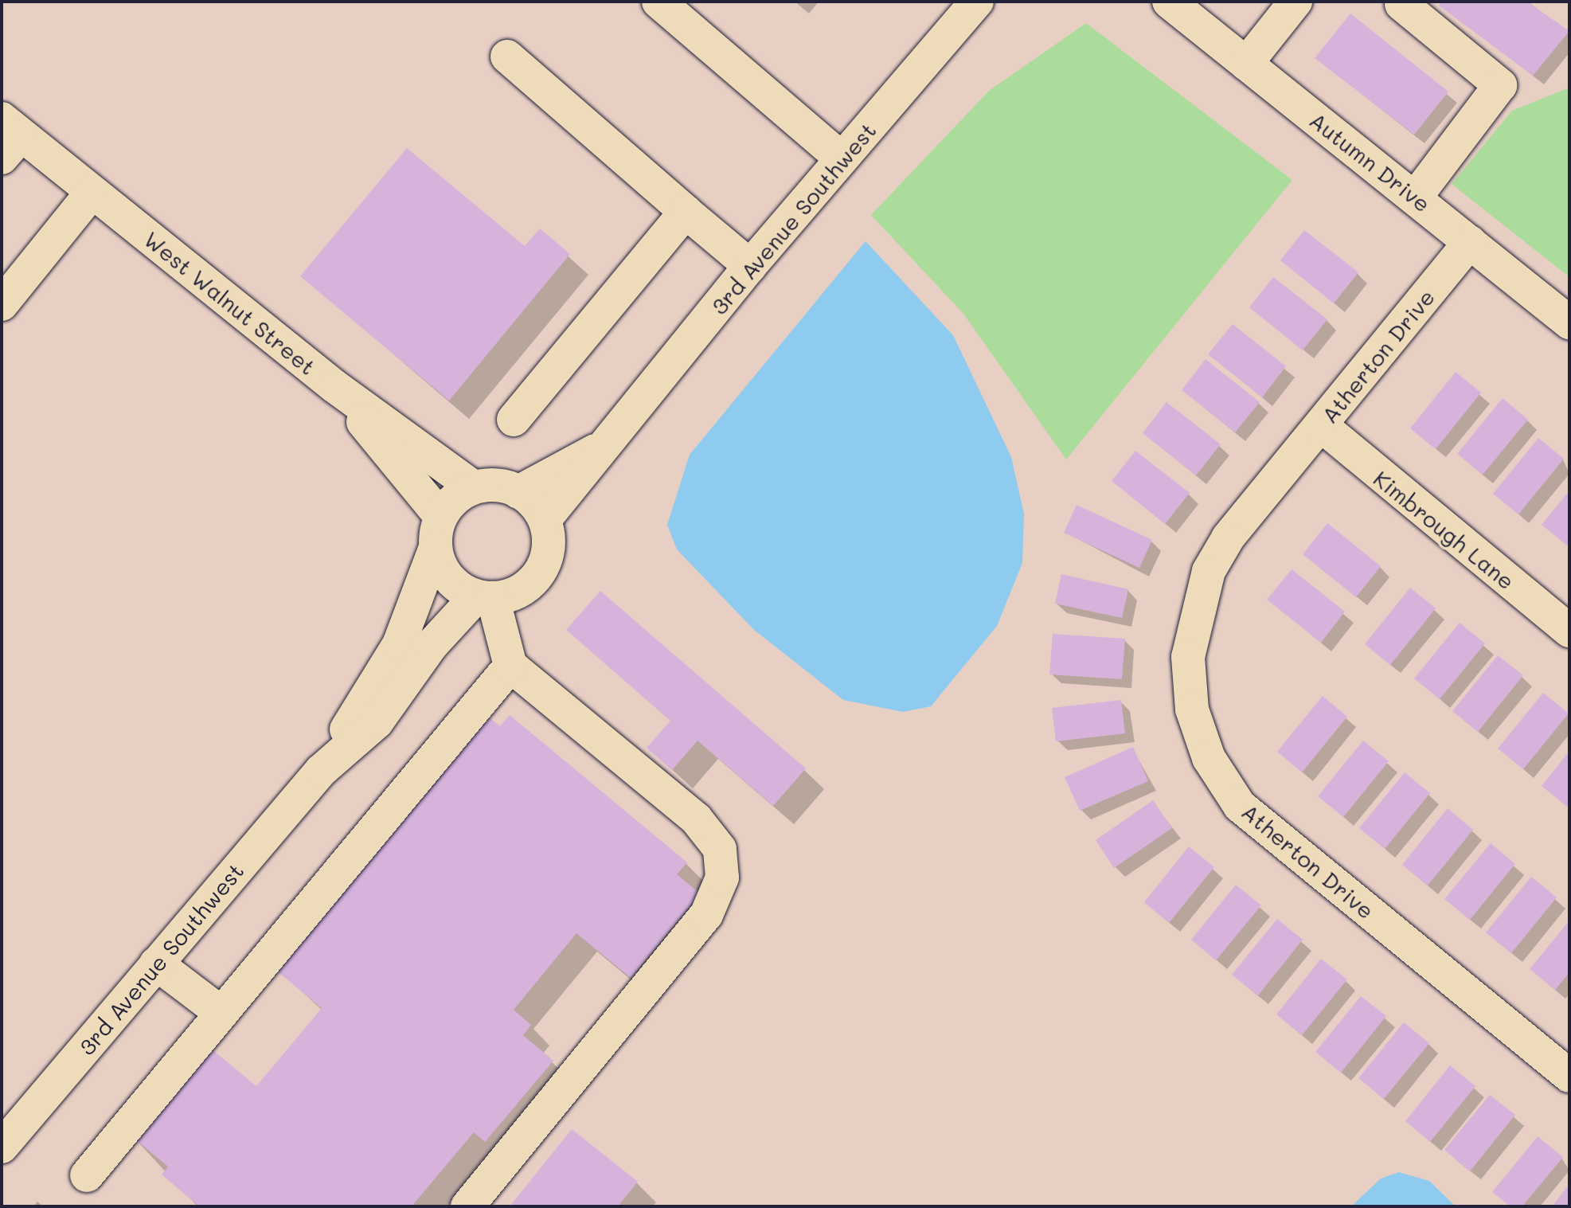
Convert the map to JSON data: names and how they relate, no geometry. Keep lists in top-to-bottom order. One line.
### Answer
{"streets":{"street":["Autumn Drive","3rd Avenue Southwest","West Walnut Street","Atherton Drive","Kimbrough Lane"]},"crossings":[["Autumn Drive","Atherton Drive"],["3rd Avenue Southwest","West Walnut Street"],["Atherton Drive","Kimbrough Lane"]]}
